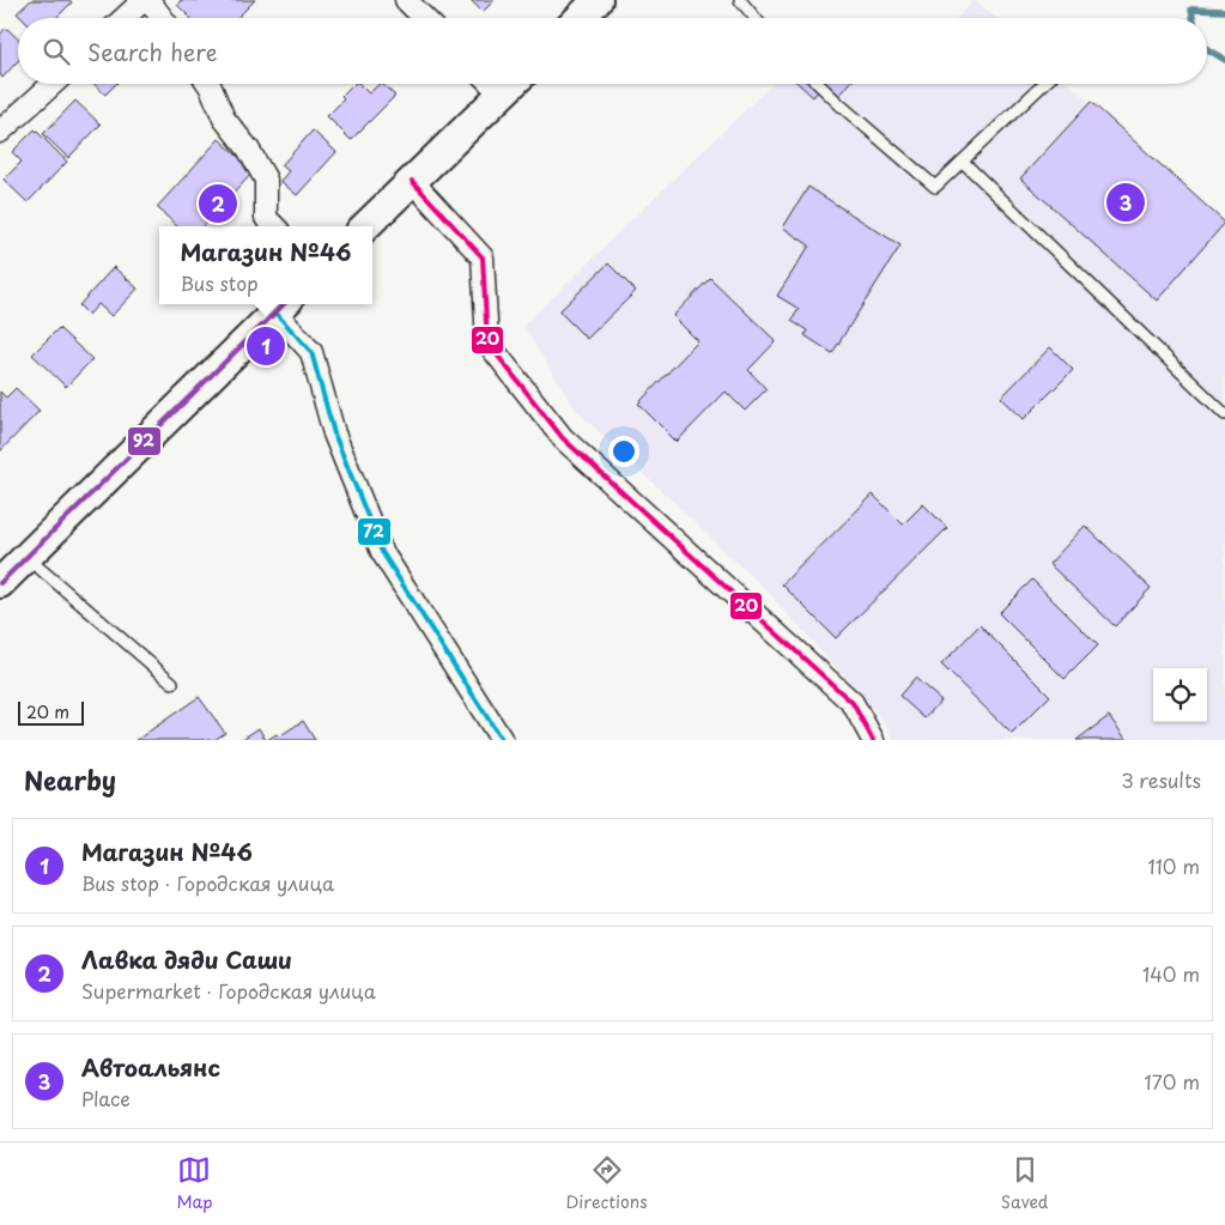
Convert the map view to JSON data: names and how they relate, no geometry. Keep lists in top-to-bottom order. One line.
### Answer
{"lines":["transit line 20","transit line 92","transit line 72"],"scale_bar":"20 m","page":{"search":"Search here","pins":["3","2","1"],"popup":["Магазин №46","Bus stop"],"scale":"20 m","heading":["Nearby","3 results"],"list":[{"mark":"1","name":"Магазин №46","note":"Bus stop · Городская улица","value":"110 m"},{"mark":"2","name":"Лавка дяди Саши","note":"Supermarket · Городская улица","value":"140 m"},{"mark":"3","name":"Автоальянс","note":"Place","value":"170 m"}],"nav":["Map","Directions","Saved"]}}
